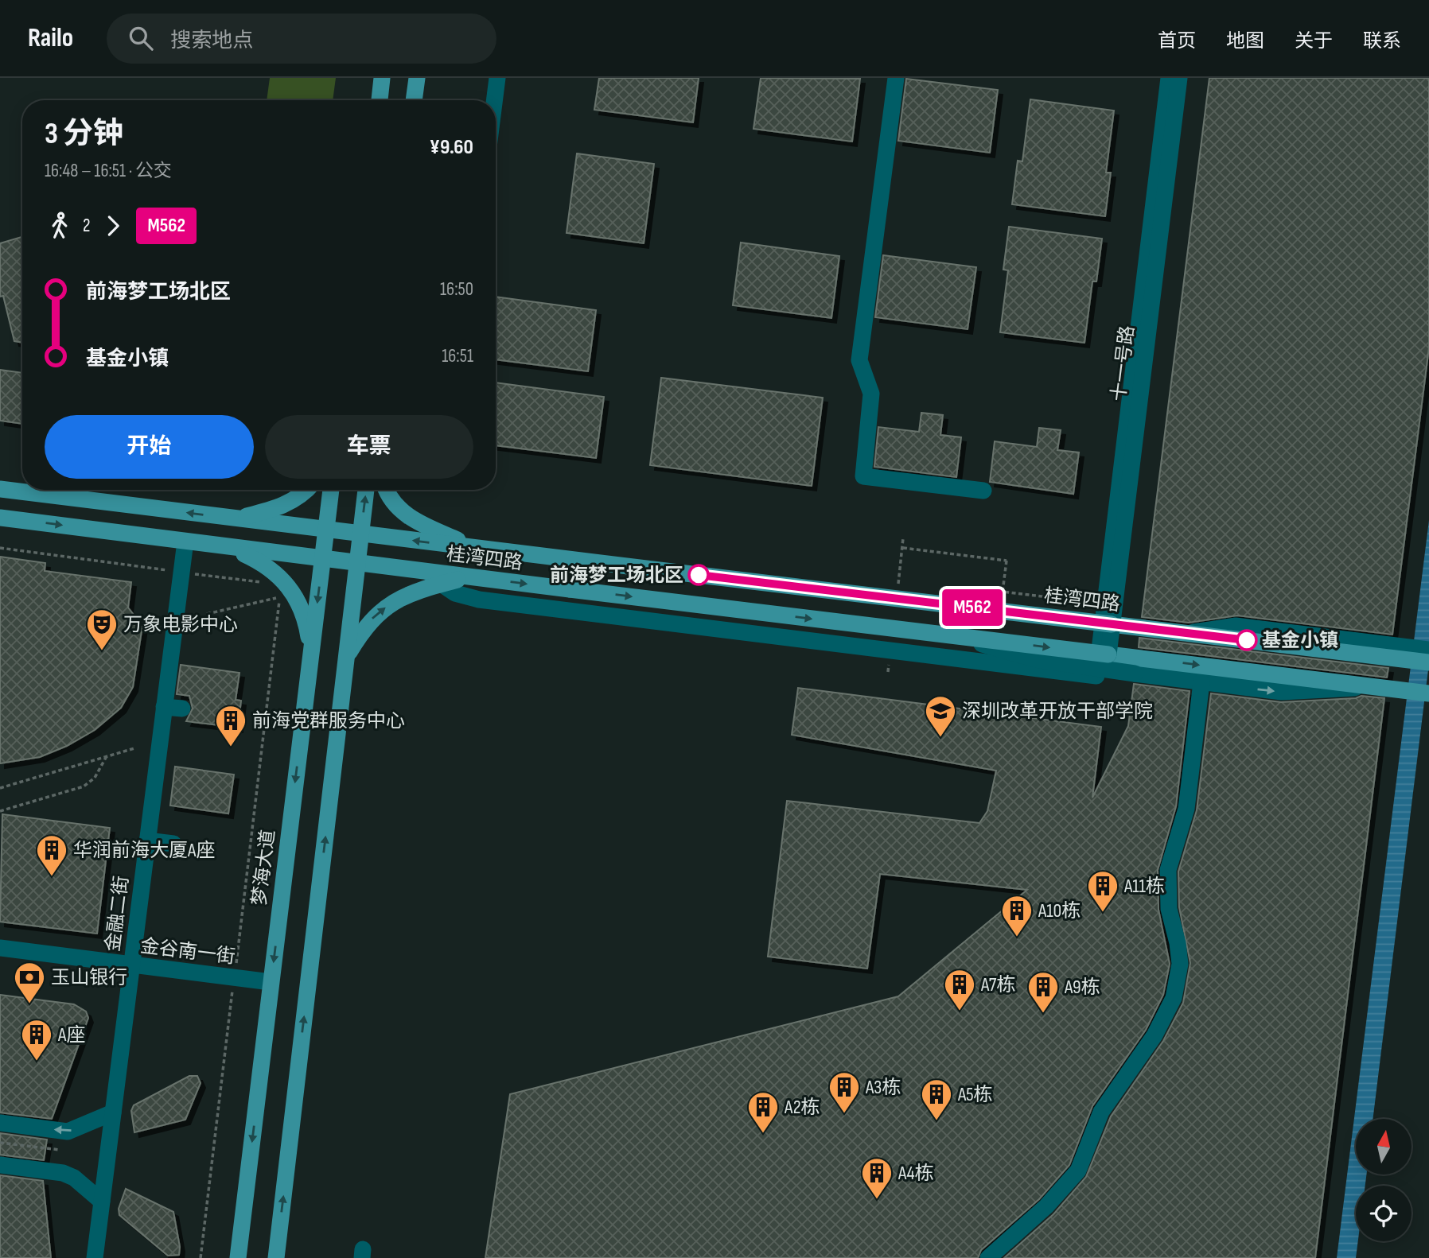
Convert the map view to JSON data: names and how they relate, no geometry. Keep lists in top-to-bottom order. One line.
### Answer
{"streets":{"main road":["桂湾四路","梦海大道"],"street":["十一号路","金融二街","金谷南一街"]},"crossings":[["十一号路","桂湾四路"],["桂湾四路","梦海大道"],["桂湾四路","金融二街"],["梦海大道","金谷南一街"],["金融二街","金谷南一街"]],"places":{"other":["前海梦工场北区","基金小镇"],"theatre":["万象电影中心"],"school or university":["深圳改革开放干部学院"],"building":["前海党群服务中心","华润前海大厦A座","A11栋","A10栋","A7栋","A9栋","A座","A3栋","A5栋","A2栋","A4栋"],"bank":["玉山银行"]},"lines":["bus line M562"],"north":"top","page":{"header":"Railo","search":"搜索地点","nav":["首页","地图","关于","联系"],"on_map":"M562","heading":["3 分钟","16:48 – 16:51 · 公交","¥9.60"],"legs":["2","M562"],"list":[{"name":"前海梦工场北区","value":"16:50"},{"name":"基金小镇","value":"16:51"}],"buttons":["开始","车票"]}}
